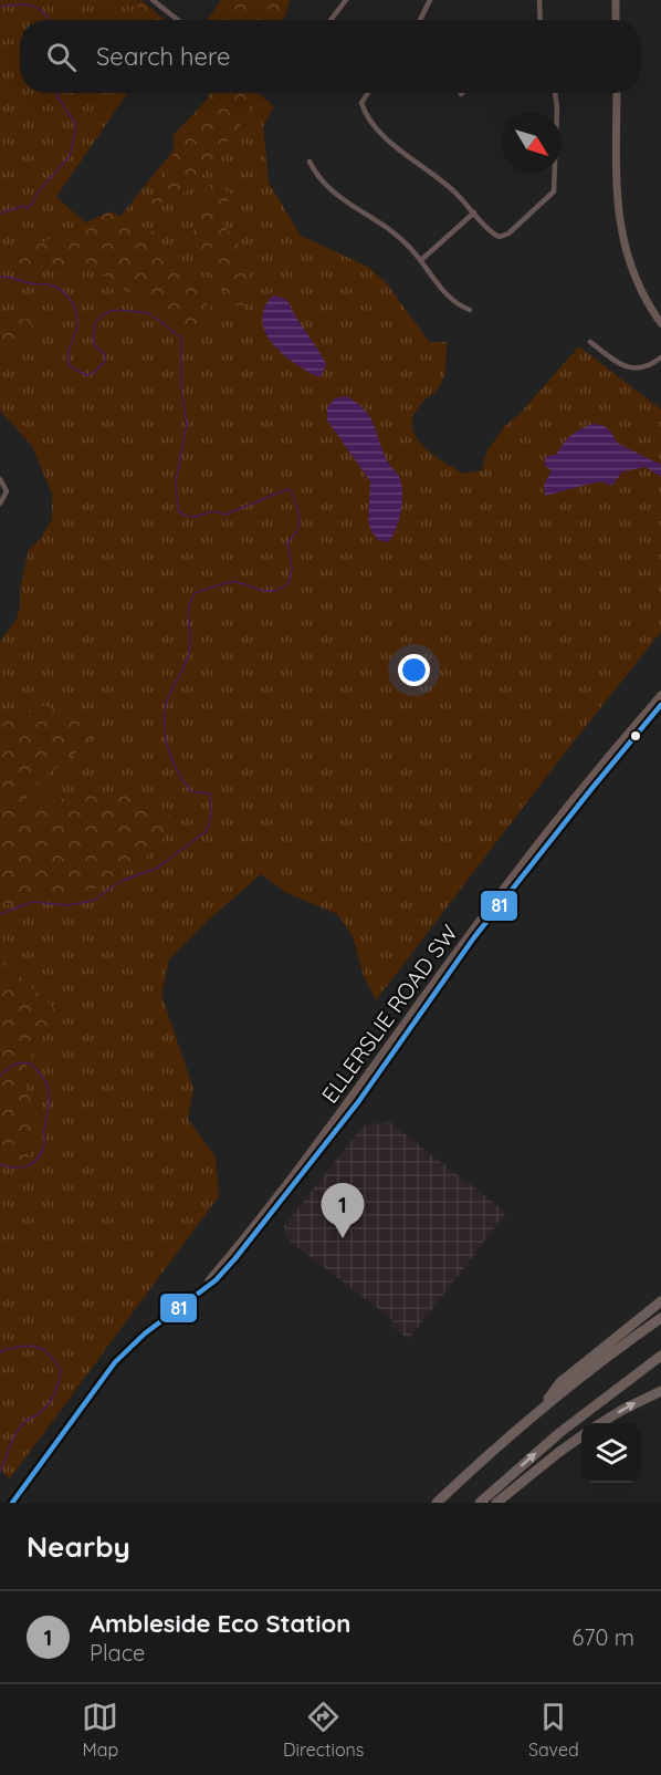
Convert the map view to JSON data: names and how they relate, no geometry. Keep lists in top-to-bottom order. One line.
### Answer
{"streets":{"main road":["ELLERSLIE ROAD SW"]},"lines":["transit line 81"],"north":"bottom right","page":{"search":"Search here","pins":"1","heading":"Nearby","list":[{"mark":"1","name":"Ambleside Eco Station","note":"Place","value":"670 m"}],"nav":["Map","Directions","Saved"]}}
